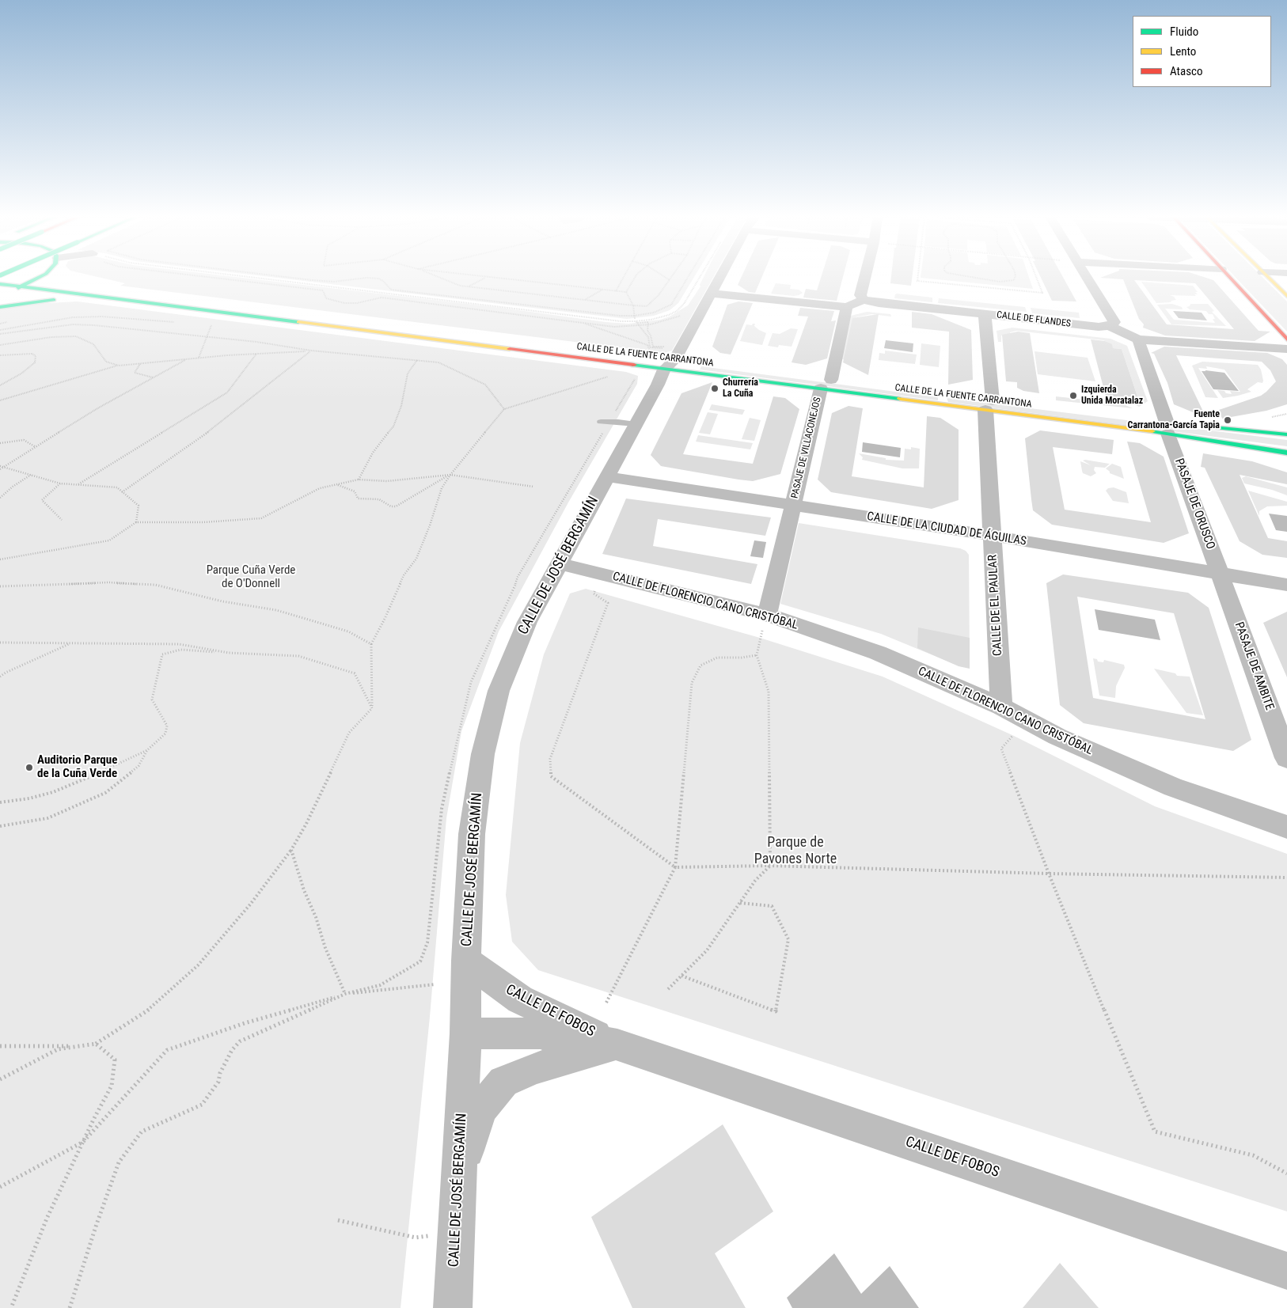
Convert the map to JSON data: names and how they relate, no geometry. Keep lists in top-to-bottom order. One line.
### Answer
{"streets":{"main road":["CALLE DE LA FUENTE CARRANTONA"],"street":["CALLE DE FLANDES","PASAJE DE VILLACONEJOS","PASAJE DE ORUSCO","CALLE DE LA CIUDAD DE ÁGUILAS","CALLE DE JOSÉ BERGAMÍN","CALLE DE FLORENCIO CANO CRISTÓBAL","CALLE DE EL PAULAR","PASAJE DE AMBITE","CALLE DE FOBOS"]},"crossings":[["CALLE DE FLANDES","CALLE DE EL PAULAR"],["CALLE DE LA FUENTE CARRANTONA","PASAJE DE VILLACONEJOS"],["CALLE DE LA FUENTE CARRANTONA","PASAJE DE ORUSCO"],["CALLE DE LA FUENTE CARRANTONA","CALLE DE JOSÉ BERGAMÍN"],["CALLE DE LA FUENTE CARRANTONA","CALLE DE EL PAULAR"],["PASAJE DE VILLACONEJOS","CALLE DE LA CIUDAD DE ÁGUILAS"],["PASAJE DE VILLACONEJOS","CALLE DE FLORENCIO CANO CRISTÓBAL"],["PASAJE DE ORUSCO","CALLE DE LA CIUDAD DE ÁGUILAS"],["PASAJE DE ORUSCO","PASAJE DE AMBITE"],["CALLE DE LA CIUDAD DE ÁGUILAS","CALLE DE JOSÉ BERGAMÍN"],["CALLE DE LA CIUDAD DE ÁGUILAS","CALLE DE EL PAULAR"],["CALLE DE LA CIUDAD DE ÁGUILAS","PASAJE DE AMBITE"],["CALLE DE JOSÉ BERGAMÍN","CALLE DE FLORENCIO CANO CRISTÓBAL"],["CALLE DE JOSÉ BERGAMÍN","CALLE DE FOBOS"],["CALLE DE FLORENCIO CANO CRISTÓBAL","CALLE DE EL PAULAR"]],"parks":["Parque Cuña Verde de O'Donnell","Parque de Pavones Norte"],"places":["Churrería La Cuña","Izquierda Unida Moratalaz","Fuente Carrantona-García Tapia","Auditorio Parque de la Cuña Verde"],"legend":["Fluido","Lento","Atasco"]}
